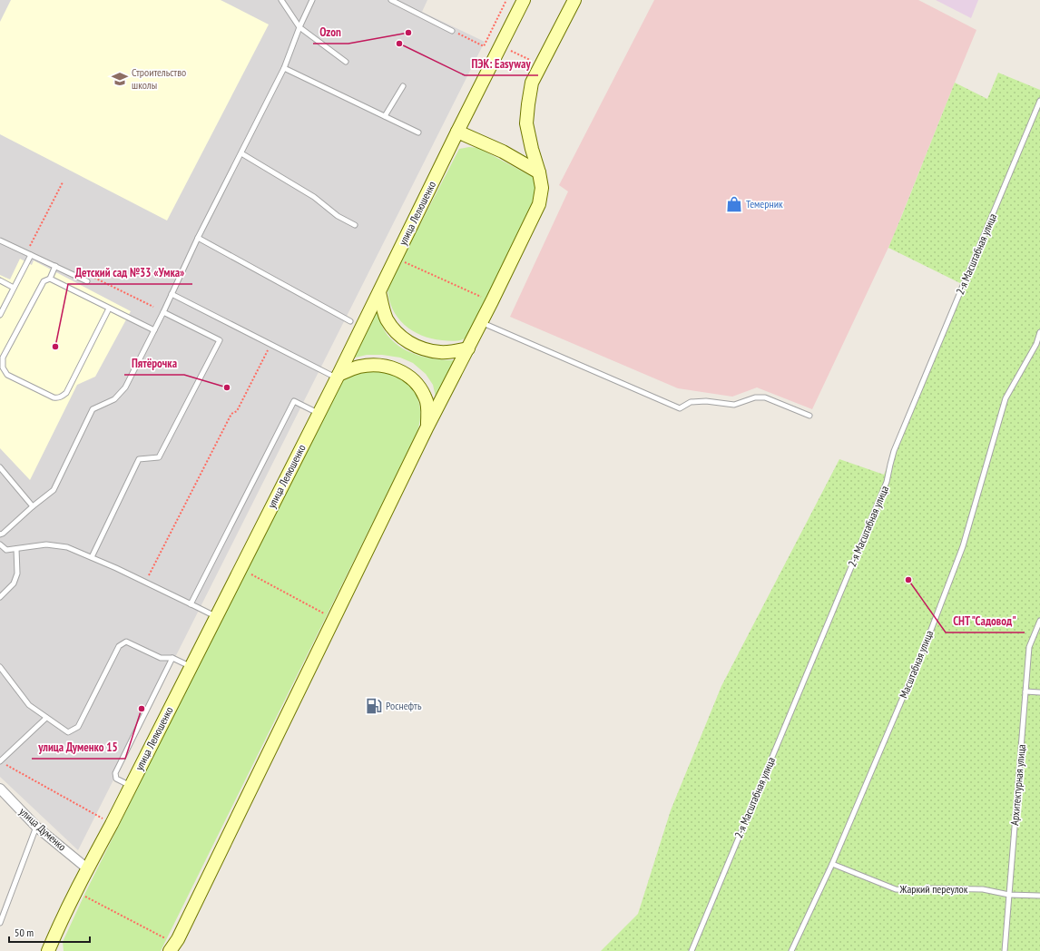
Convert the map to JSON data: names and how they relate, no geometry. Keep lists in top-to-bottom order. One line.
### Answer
{"streets":{"street":["улица Лелюшенко","улица Думенко"],"lane":["2-я Масштабная улица","Масштабная улица","Архитектурная улица","Жаркий переулок"]},"crossings":[["улица Лелюшенко","улица Думенко"],["Масштабная улица","Жаркий переулок"],["Архитектурная улица","Жаркий переулок"]],"places":{"other":["Ozon","ПЭК: Easyway","Детский сад №33 «Умка»","Пятёрочка","СНТ \"Садовод\"","улица Думенко 15"],"school or university":["Строительство школы"],"shop":["Темерник"],"fuel station":["Роснефть"]},"scale_bar":"50 m"}
